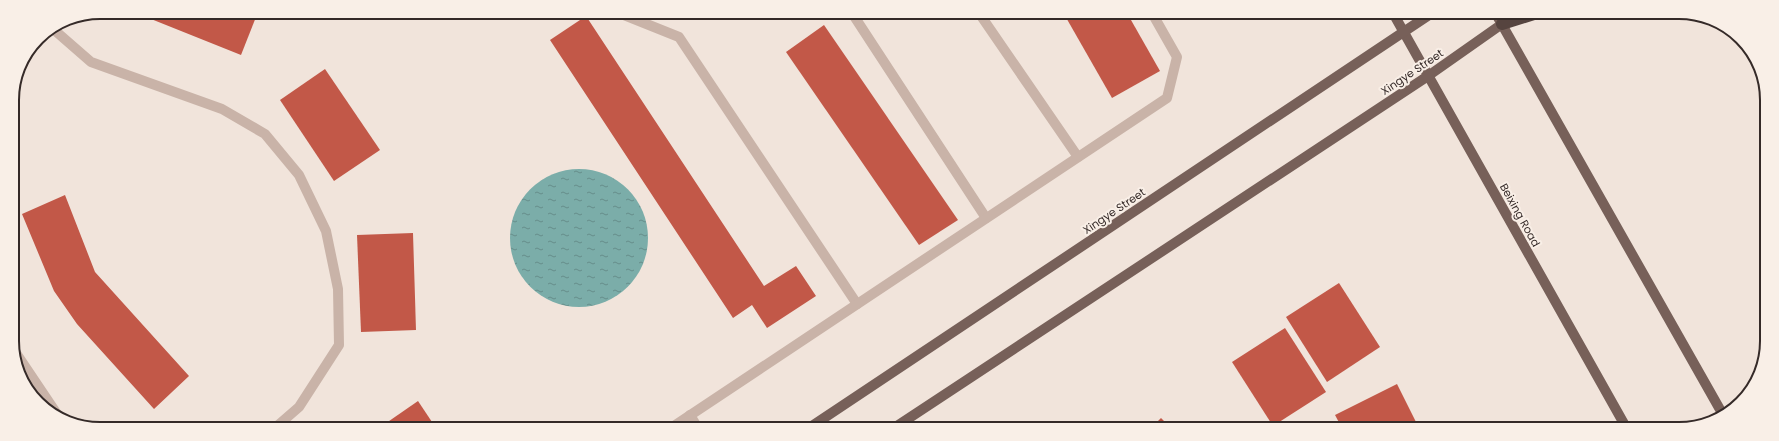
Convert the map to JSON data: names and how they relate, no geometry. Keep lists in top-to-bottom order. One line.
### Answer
{"streets":{"main road":["Xingye Street","Beixing Road"]},"crossings":[["Xingye Street","Beixing Road"]]}
